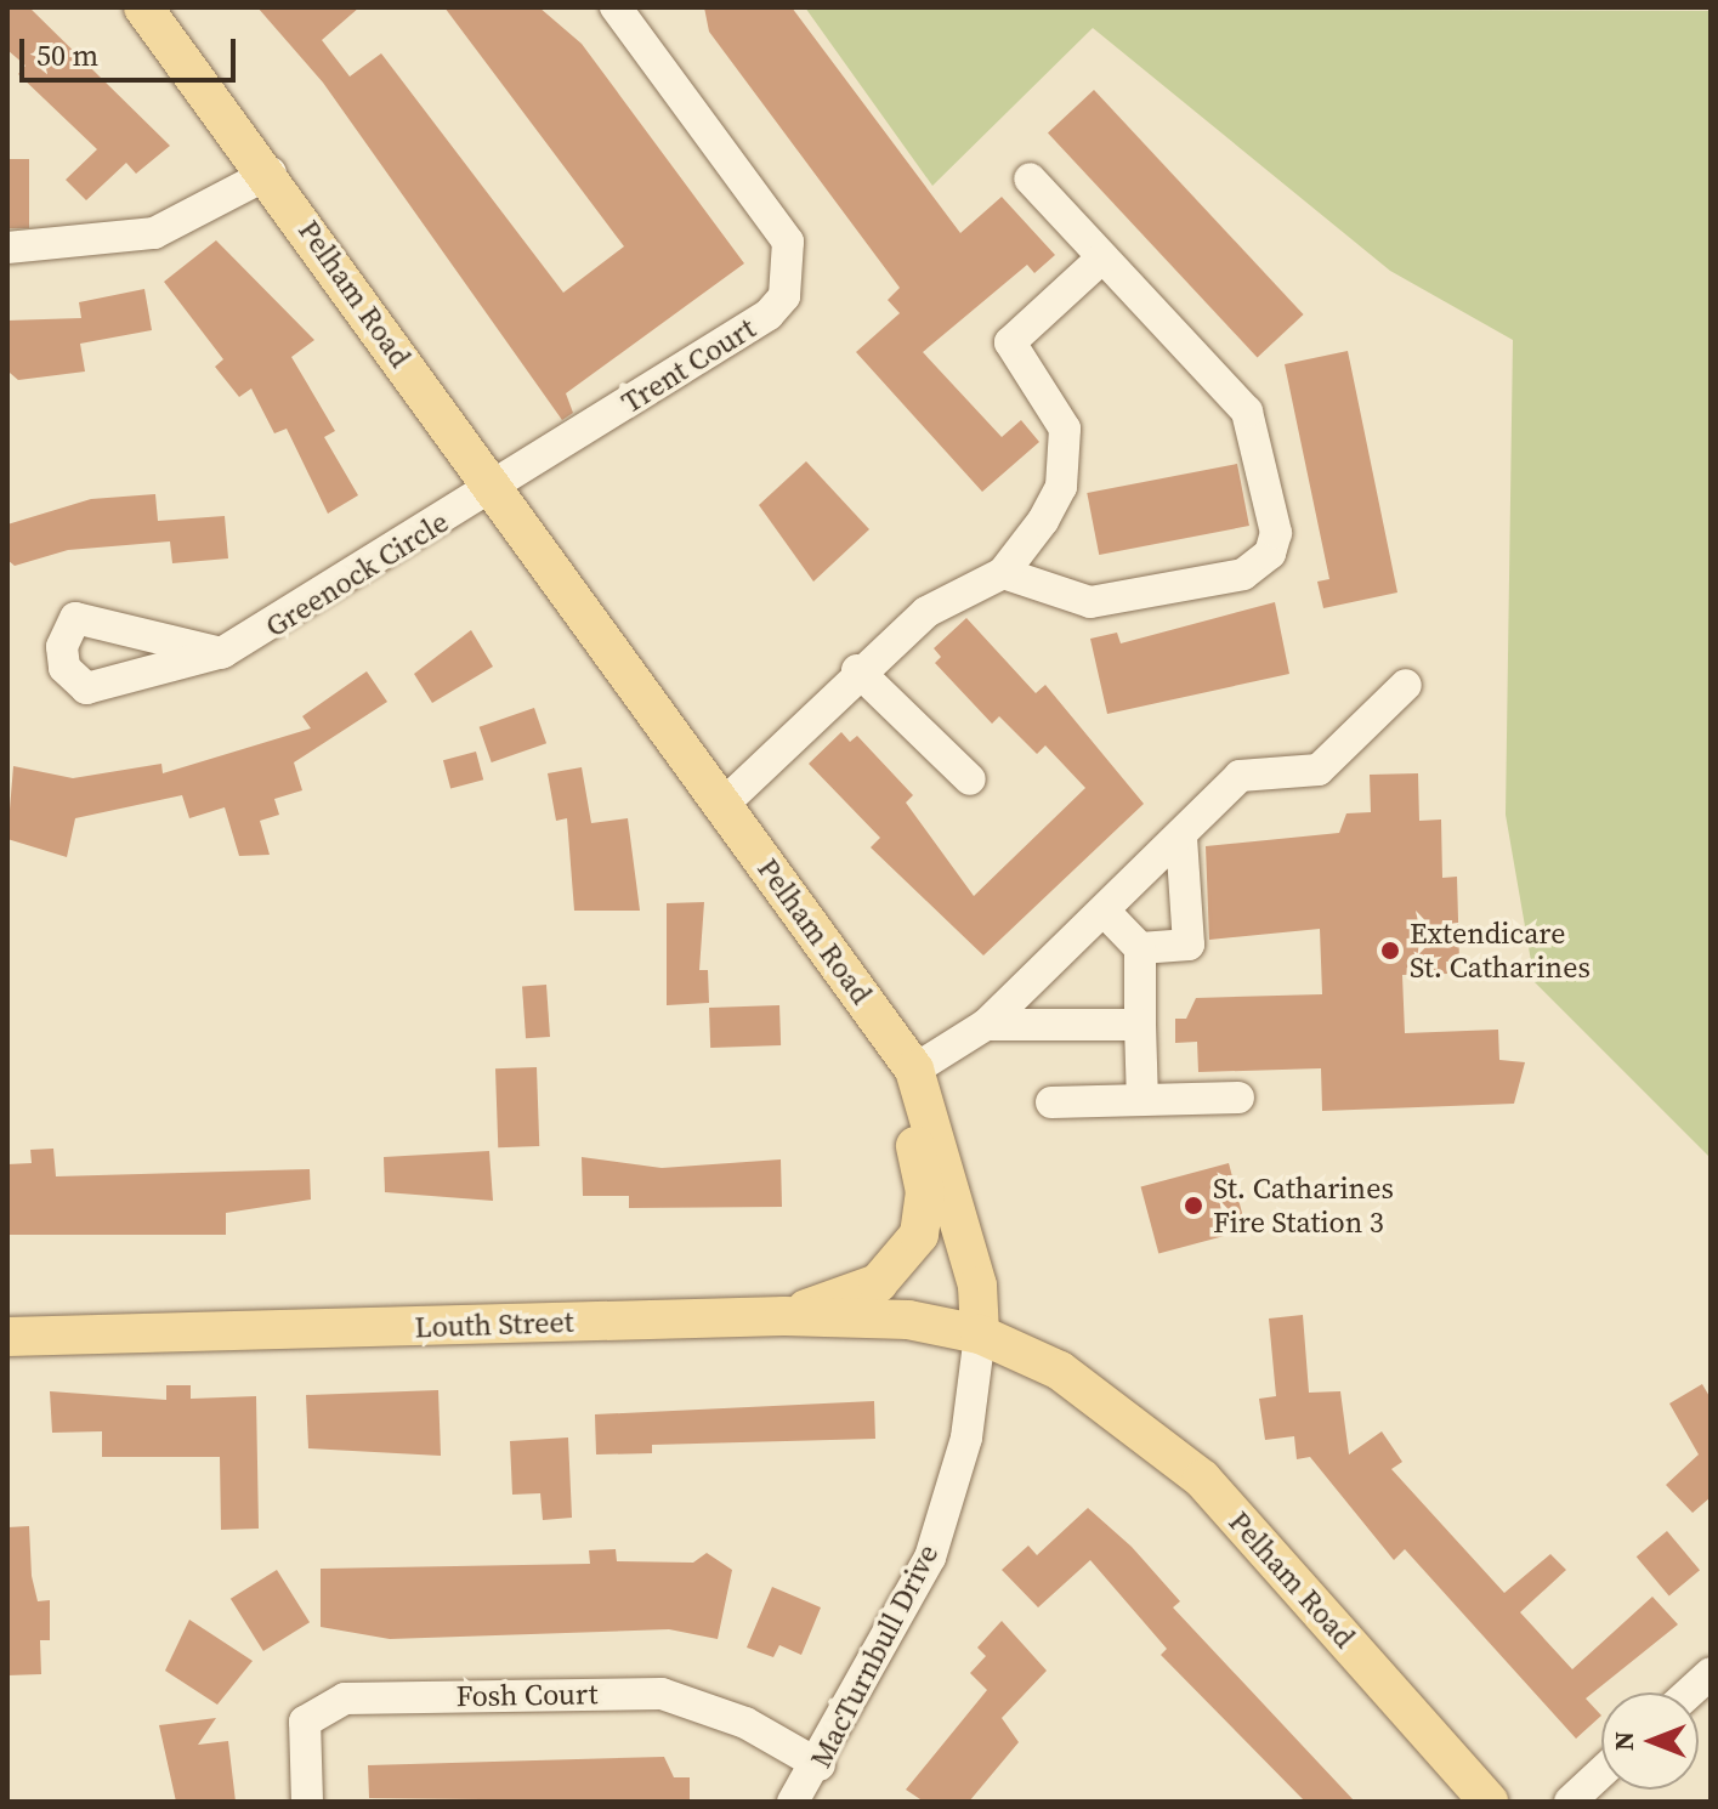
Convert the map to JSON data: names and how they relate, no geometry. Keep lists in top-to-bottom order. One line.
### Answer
{"streets":{"main road":["Pelham Road","Louth Street"],"street":["Trent Court","Greenock Circle","MacTurnbull Drive","Fosh Court"]},"crossings":[["Pelham Road","Trent Court"],["Pelham Road","Greenock Circle"],["Pelham Road","Louth Street"],["Pelham Road","MacTurnbull Drive"],["Trent Court","Greenock Circle"],["Louth Street","MacTurnbull Drive"],["MacTurnbull Drive","Fosh Court"]],"places":["Extendicare St. Catharines","St. Catharines Fire Station 3"],"scale_bar":"50 m","north":"left"}
